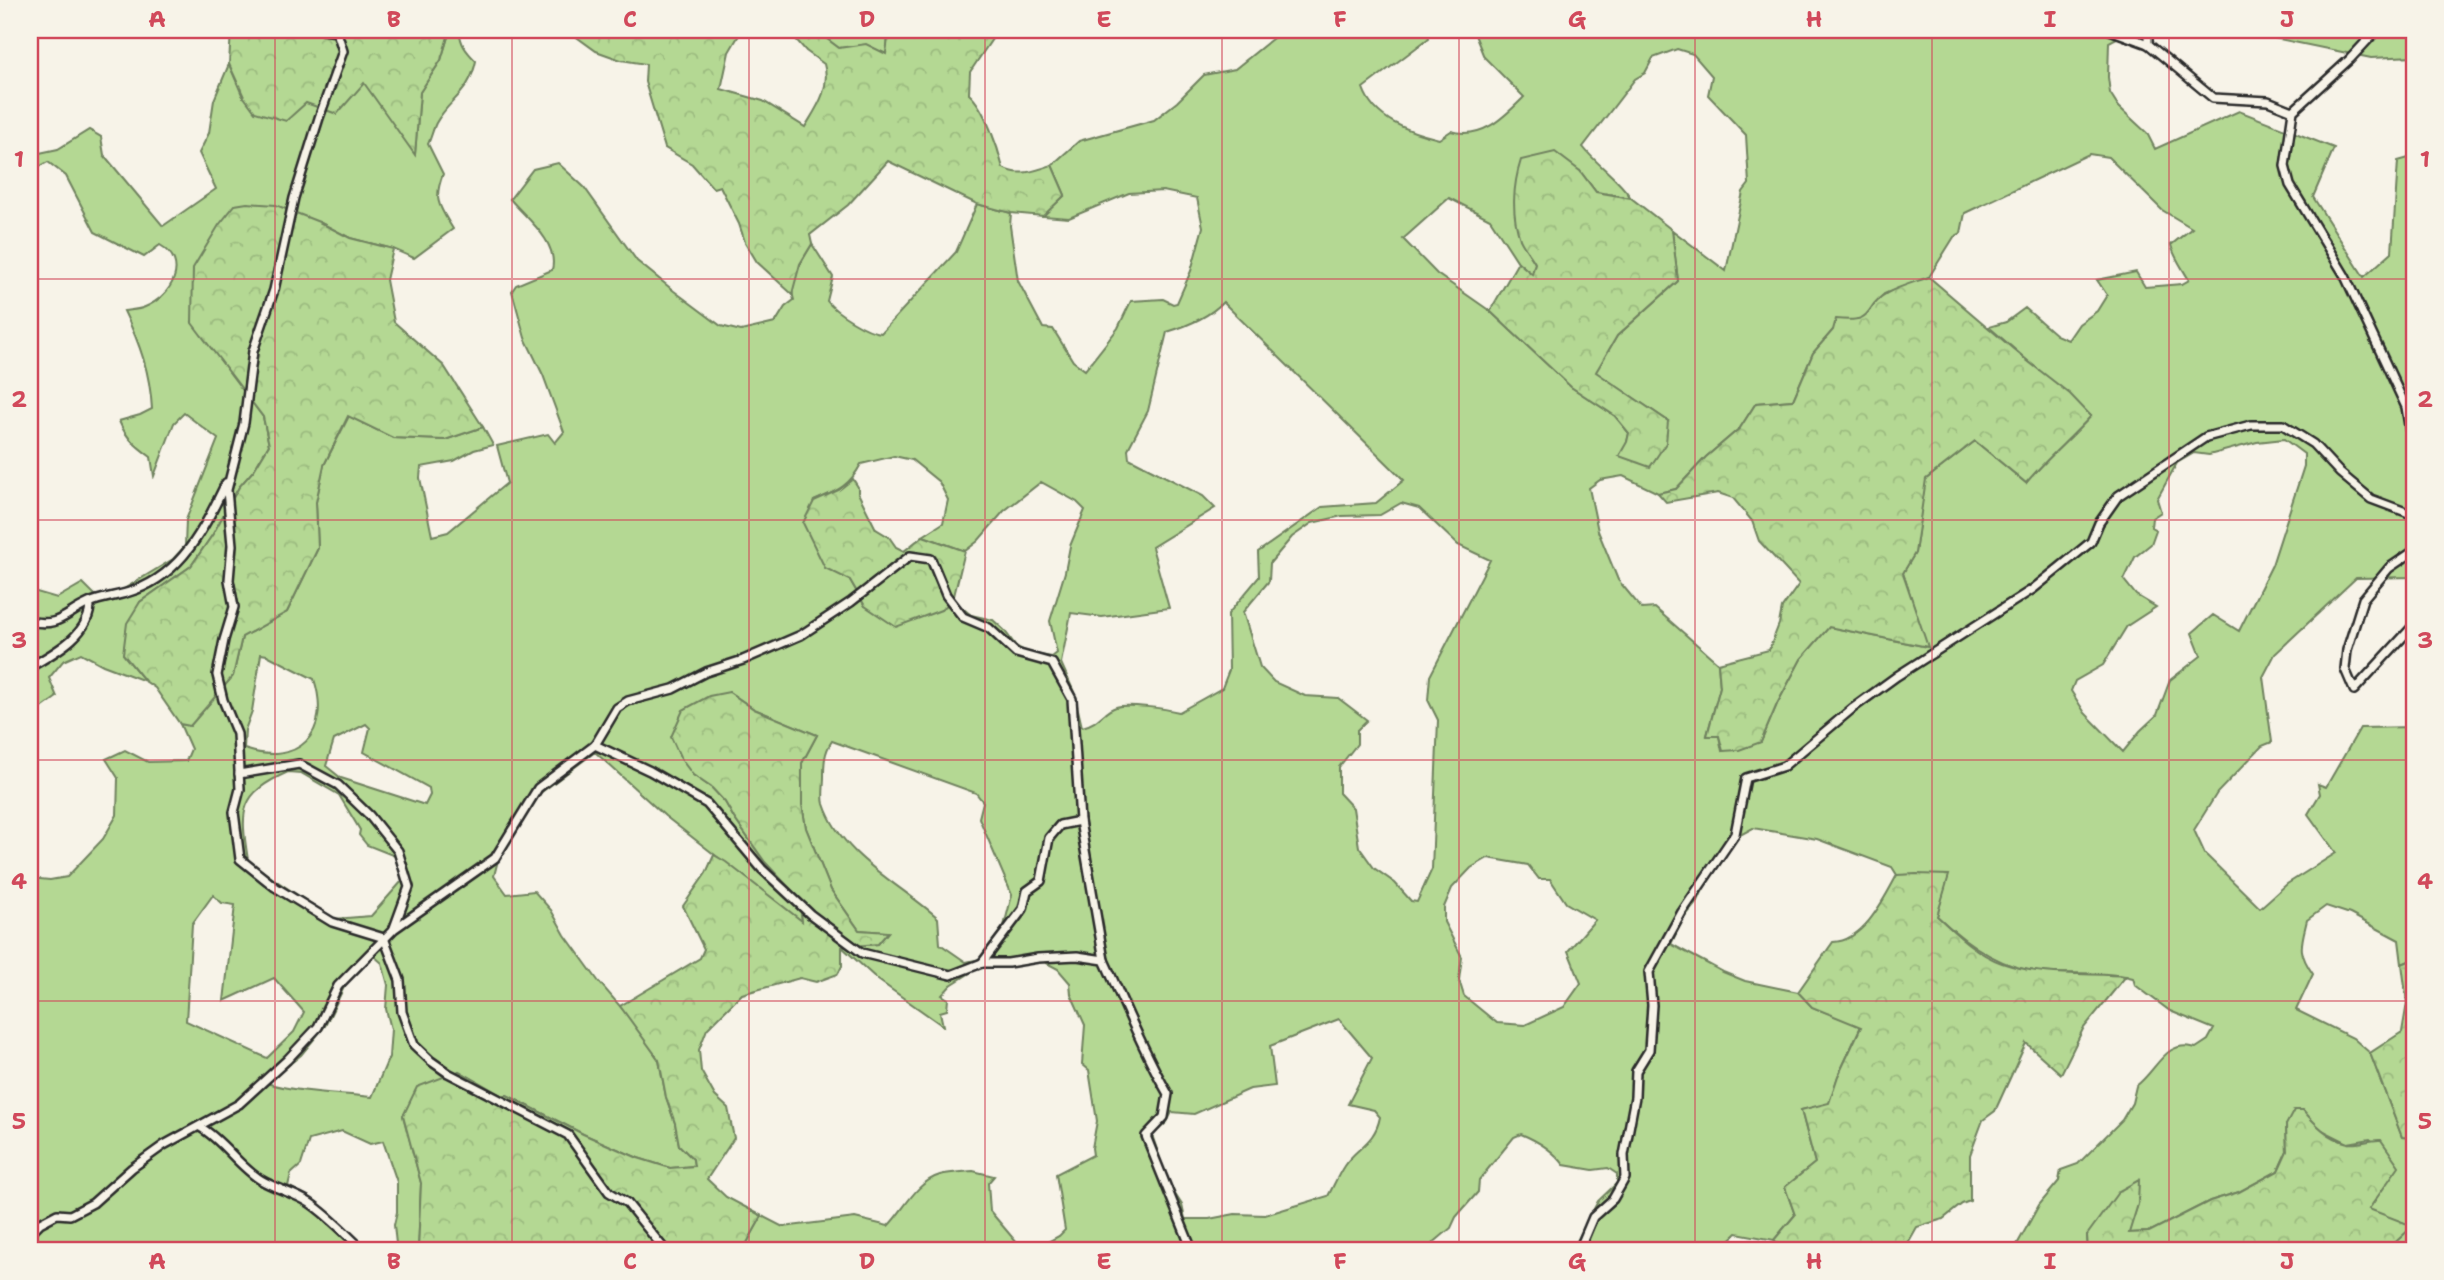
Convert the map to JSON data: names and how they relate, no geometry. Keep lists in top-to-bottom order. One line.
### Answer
{"grid":{"columns":["A","B","C","D","E","F","G","H","I","J"],"rows":["1","2","3","4","5"]}}
